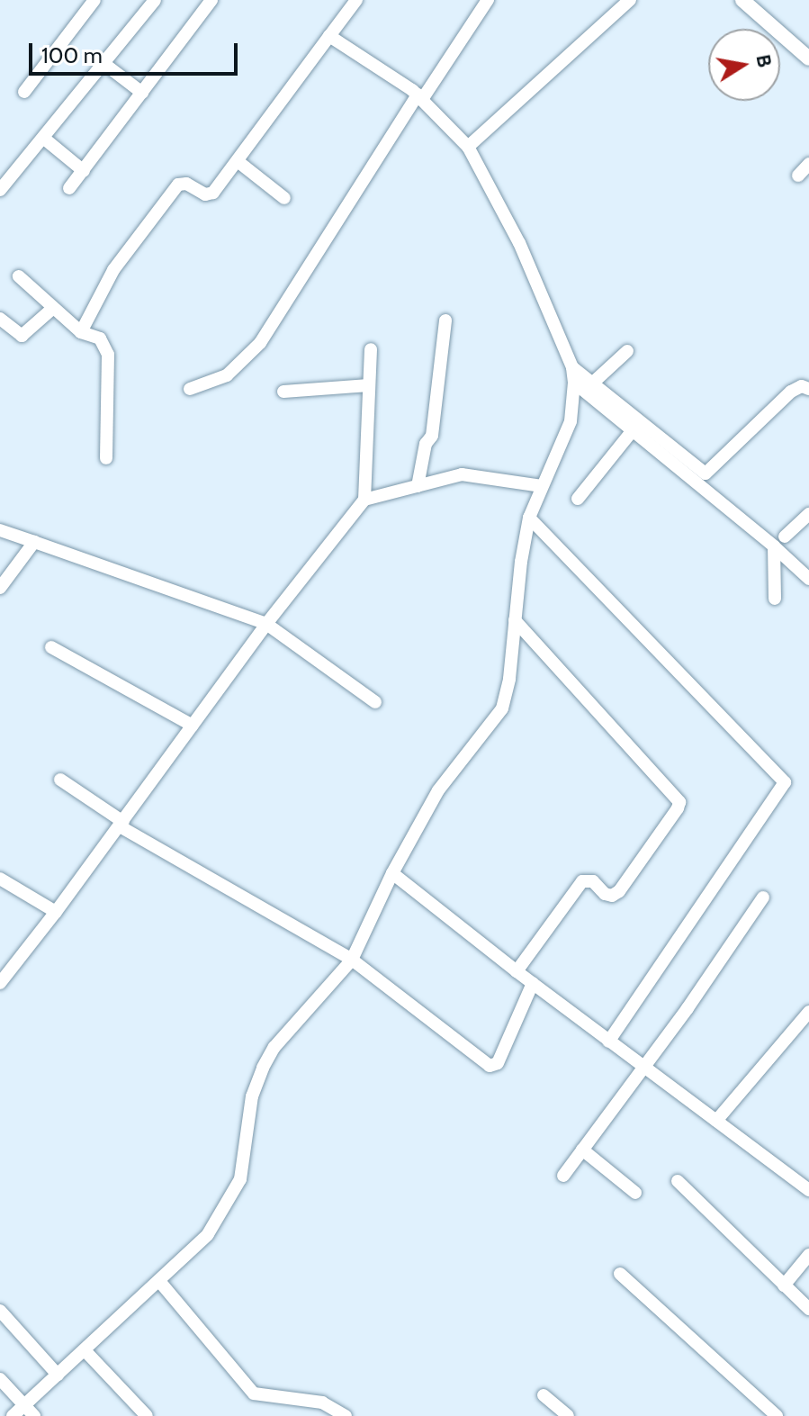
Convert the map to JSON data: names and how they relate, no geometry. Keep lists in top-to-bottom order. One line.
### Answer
{"scale_bar":"100 m","north":"right"}
